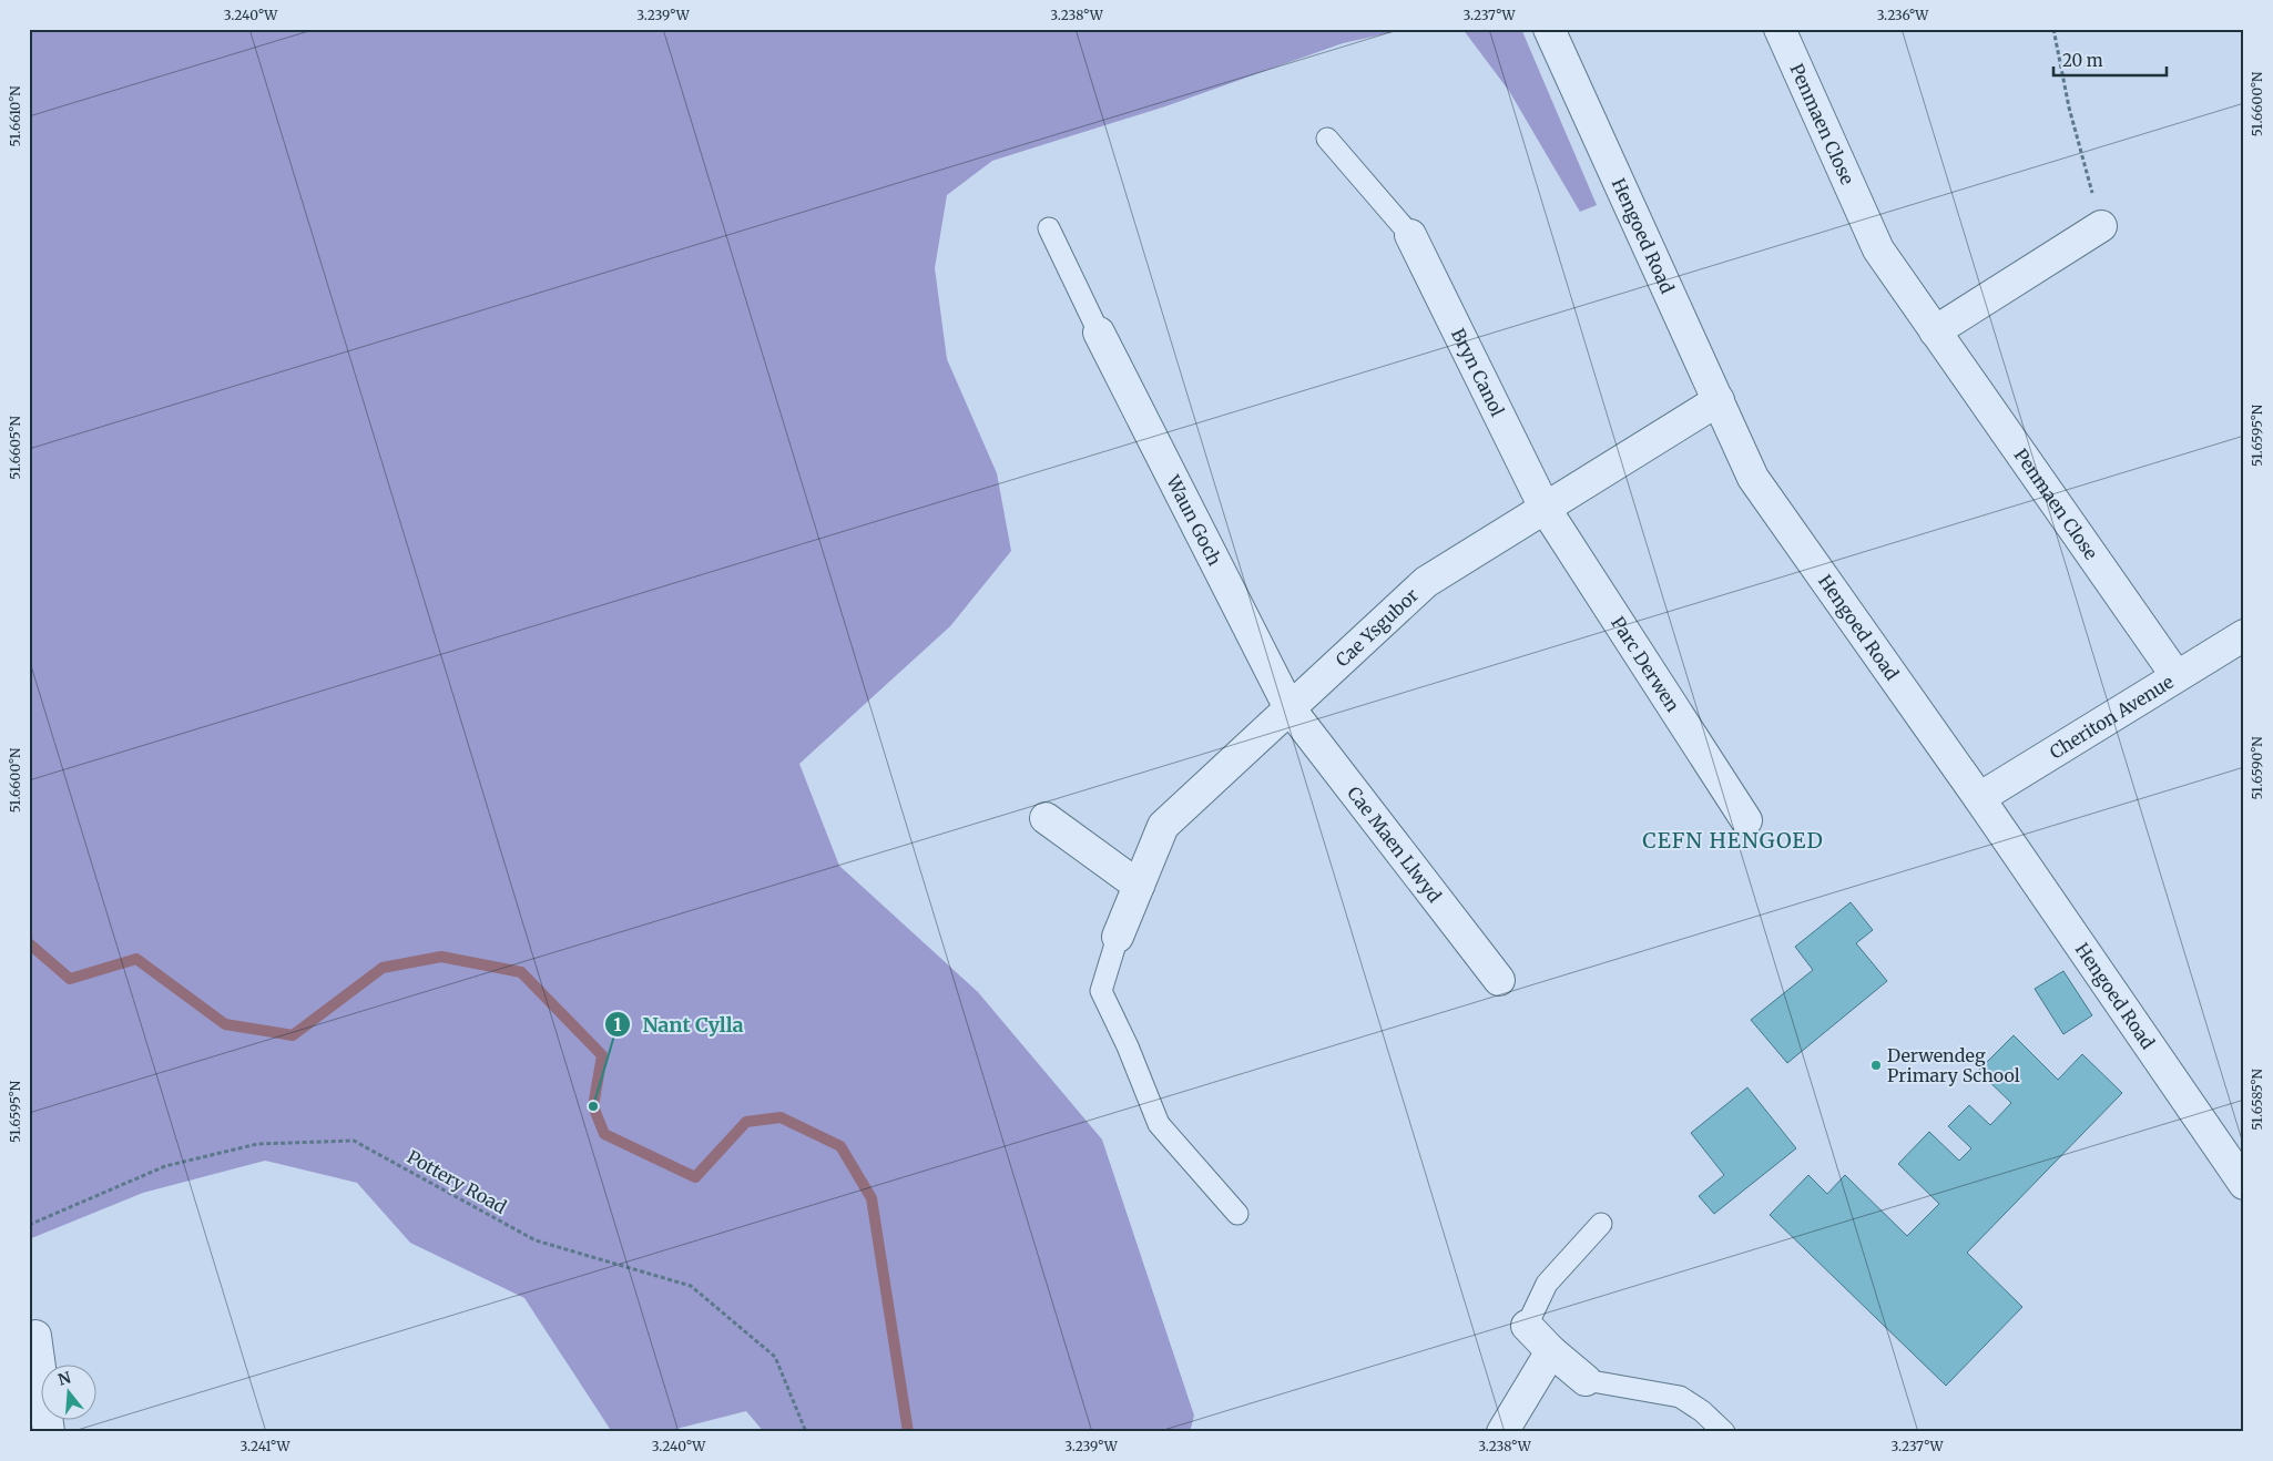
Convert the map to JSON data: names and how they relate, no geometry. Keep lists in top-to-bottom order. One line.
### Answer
{"streets":{"street":["Penmaen Close","Hengoed Road","Bryn Canol","Waun Goch","Cae Ysgubor","Parc Derwen","Cheriton Avenue","Cae Maen Llwyd"],"path":["Pottery Road"]},"crossings":[["Penmaen Close","Cheriton Avenue"],["Hengoed Road","Cae Ysgubor"],["Hengoed Road","Cheriton Avenue"],["Bryn Canol","Cae Ysgubor"],["Bryn Canol","Parc Derwen"],["Waun Goch","Cae Ysgubor"],["Waun Goch","Cae Maen Llwyd"],["Cae Ysgubor","Parc Derwen"],["Cae Ysgubor","Cae Maen Llwyd"]],"districts":["CEFN HENGOED"],"places":["Derwendeg Primary School","Nant Cylla"],"scale_bar":"20 m","north":"top","coordinates":["3.240°W","3.239°W","3.238°W","3.237°W","3.236°W","51.6600°N","51.6610°N","51.6595°N","51.6605°N","51.6590°N","51.6585°N","3.241°W"]}
